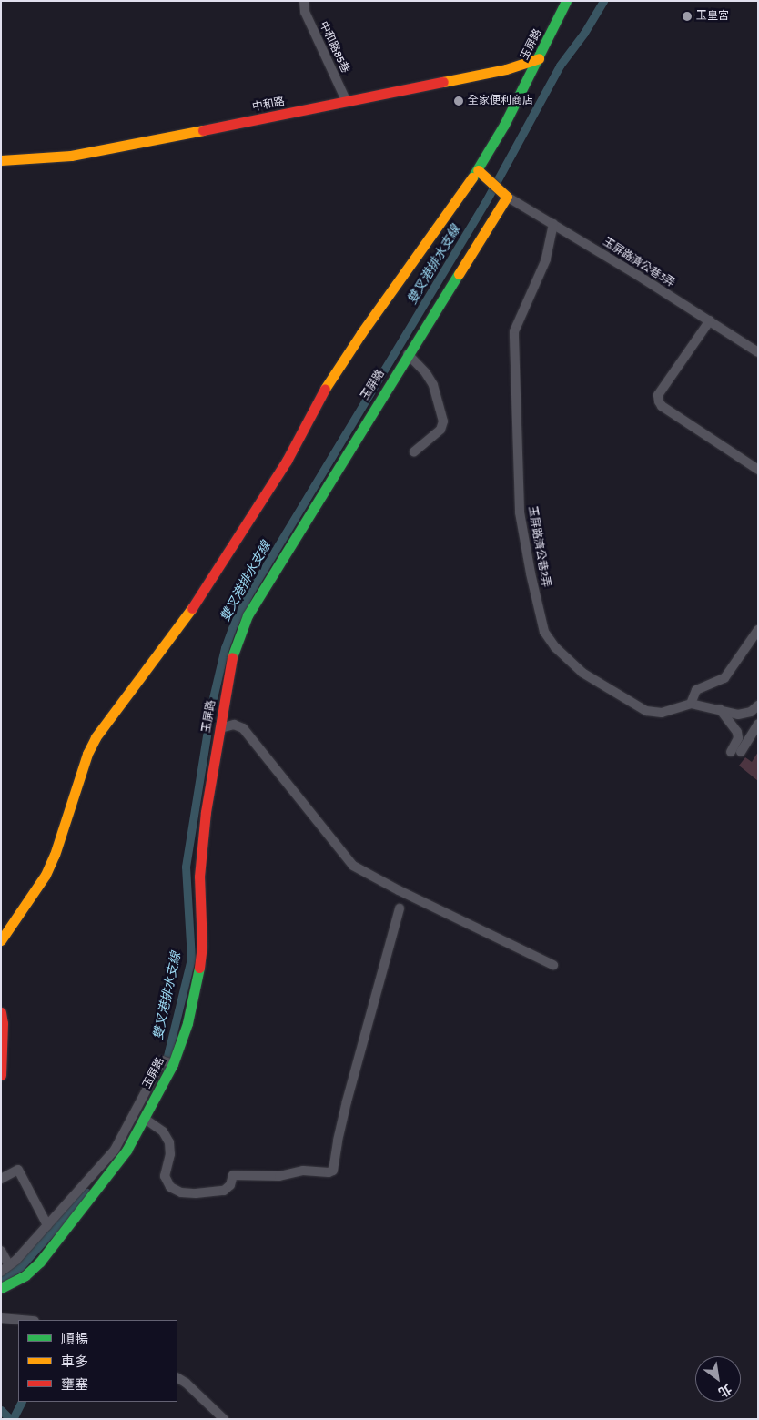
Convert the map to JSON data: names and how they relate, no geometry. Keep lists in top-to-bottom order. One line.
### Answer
{"streets":{"street":["玉屏路","中和路85巷","中和路","玉屏路濟公巷3弄","玉屏路濟公巷2弄"]},"crossings":[["玉屏路","中和路"],["玉屏路","玉屏路濟公巷3弄"],["中和路85巷","中和路"],["玉屏路濟公巷3弄","玉屏路濟公巷2弄"]],"water":["雙叉港排水支線"],"places":["玉皇宮","全家便利商店"],"legend":["順暢","車多","壅塞"],"north":"bottom right"}
